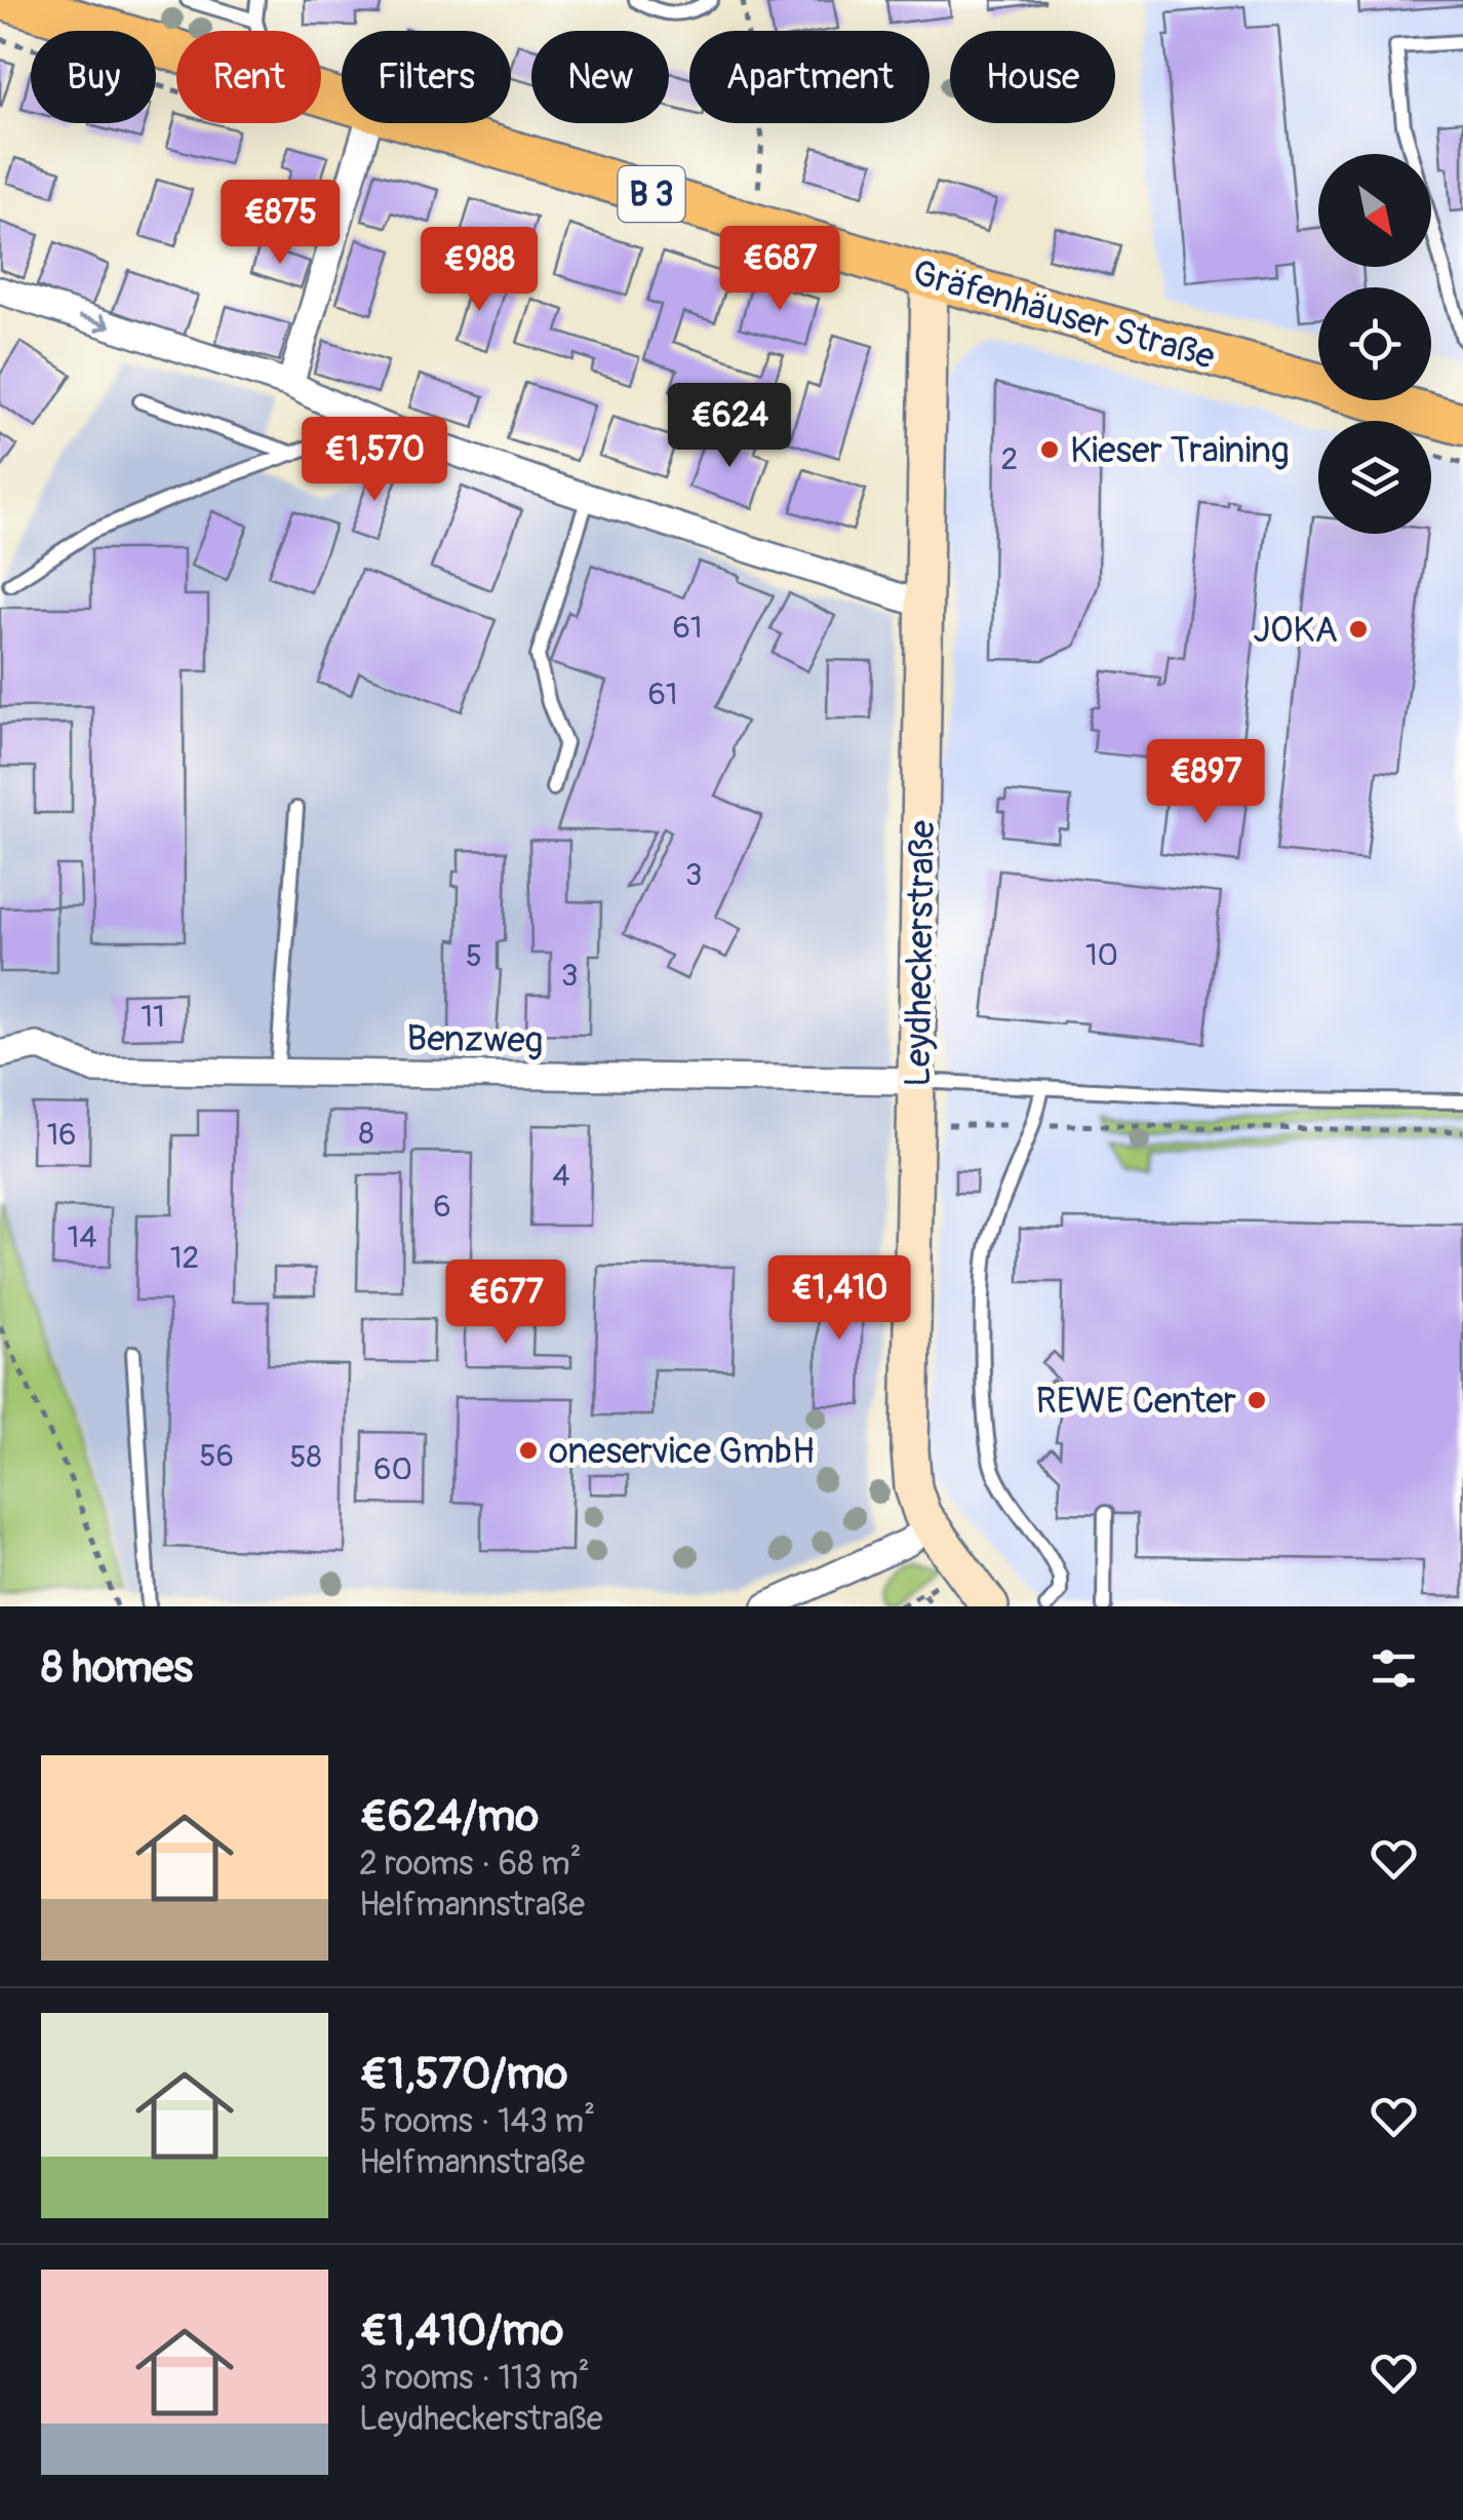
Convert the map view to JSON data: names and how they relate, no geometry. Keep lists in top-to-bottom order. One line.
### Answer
{"streets":{"main road":["B 3","Gräfenhäuser Straße"],"street":["Leydheckerstraße","Benzweg"]},"crossings":[["Gräfenhäuser Straße","Leydheckerstraße"],["Leydheckerstraße","Benzweg"]],"places":["Kieser Training","JOKA","REWE Center","oneservice GmbH"],"house_numbers":["2","61","61","3","10","5","3","11","8","16","4","6","14","12","56","58","60"],"north":"bottom right","page":{"chip":["Buy","Rent","Filters","New","Apartment","House"],"price":["€875","€687","€988","€624","€1,570","€897","€1,410","€677"],"heading":"8 homes","list":[{"name":"€624/mo","note":"2 rooms · 68 m² · Helfmannstraße"},{"name":"€1,570/mo","note":"5 rooms · 143 m² · Helfmannstraße"},{"name":"€1,410/mo","note":"3 rooms · 113 m² · Leydheckerstraße"}]}}
